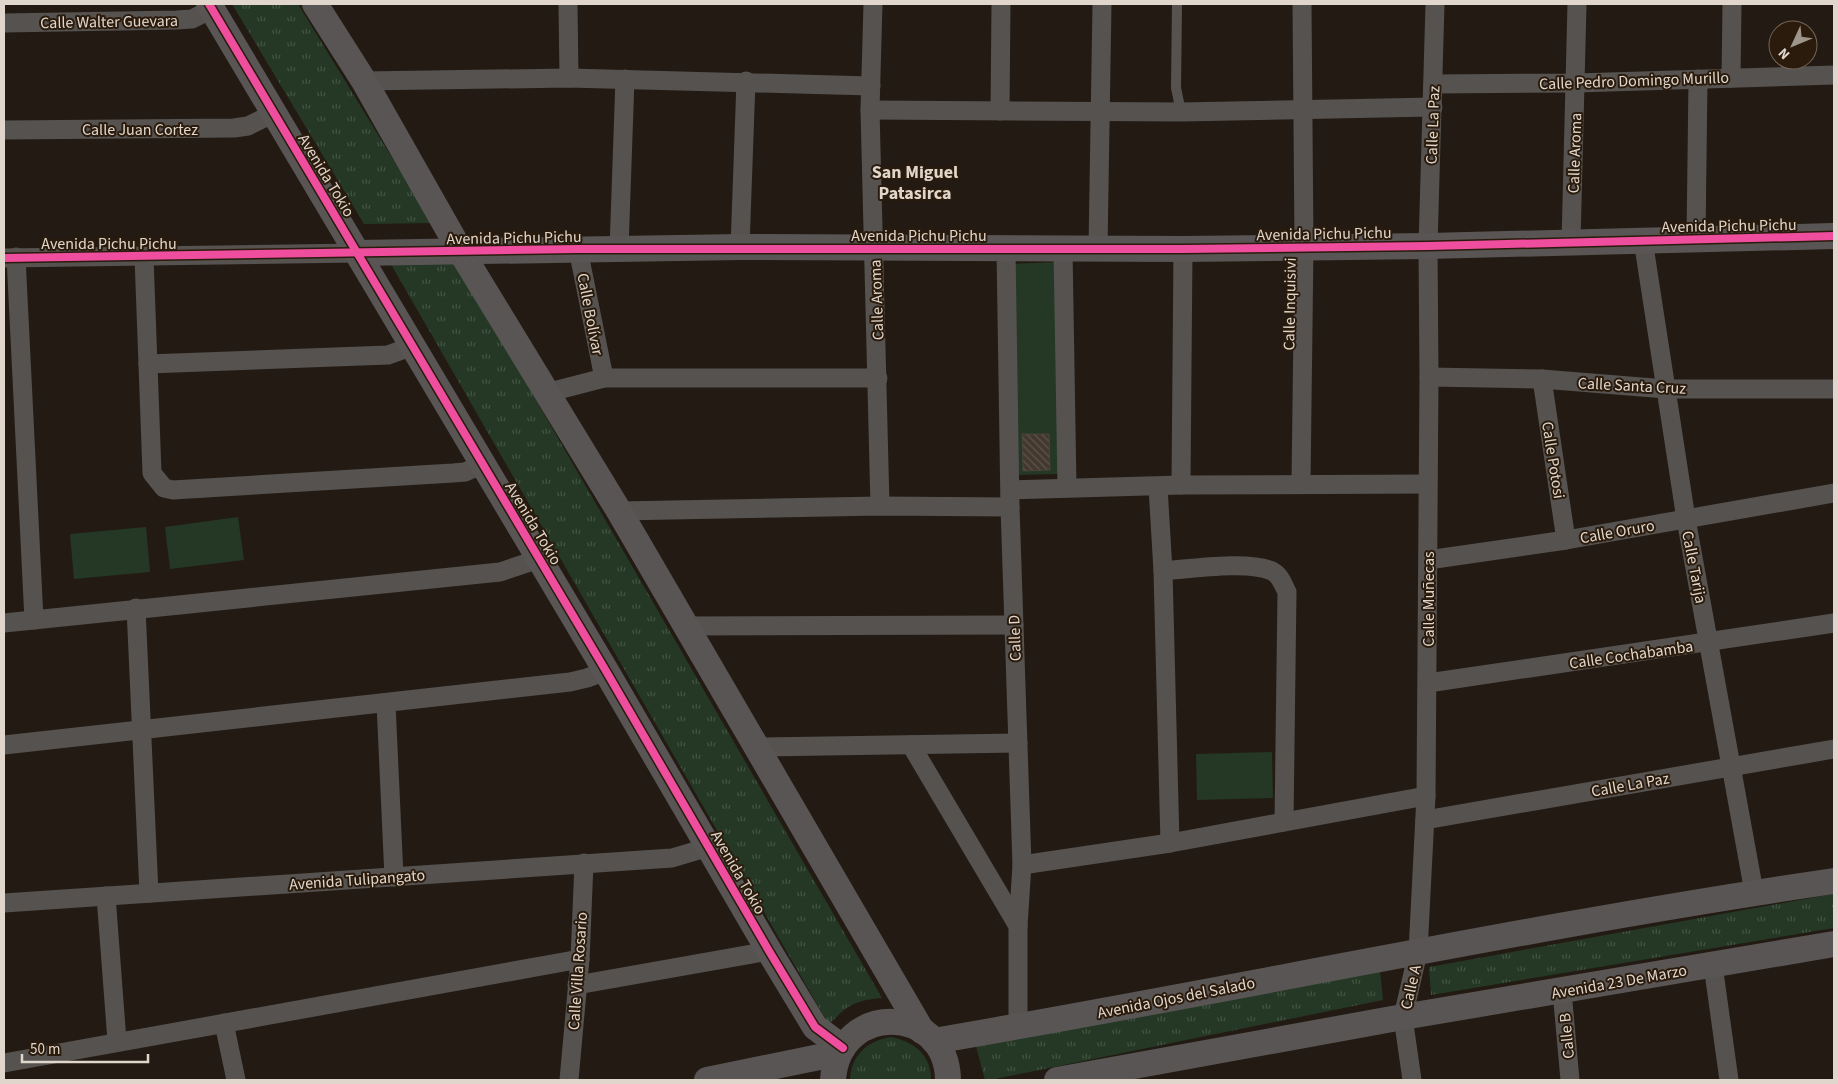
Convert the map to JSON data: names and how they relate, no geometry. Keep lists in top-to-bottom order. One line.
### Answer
{"streets":{"street":["Calle Walter Guevara","Calle Pedro Domingo Murillo","Calle La Paz","Calle Juan Cortez","Calle Aroma","Avenida Tokio","Avenida Pichu Pichu","Calle Inquisivi","Calle Bolívar","Calle Santa Cruz","Calle Potosi","Calle Oruro","Calle Tarija","Calle Muñecas","Calle D","Calle Cochabamba","Avenida Tulipangato","Calle Villa Rosario","Avenida 23 De Marzo","Calle A","Avenida Ojos del Salado","Calle B"]},"crossings":[["Calle Walter Guevara","Avenida Tokio"],["Calle Pedro Domingo Murillo","Calle La Paz"],["Calle Pedro Domingo Murillo","Calle Aroma"],["Calle La Paz","Avenida Pichu Pichu"],["Calle La Paz","Calle Tarija"],["Calle La Paz","Calle Muñecas"],["Calle Juan Cortez","Avenida Tokio"],["Calle Aroma","Avenida Pichu Pichu"],["Avenida Tokio","Avenida Pichu Pichu"],["Avenida Tokio","Avenida Tulipangato"],["Avenida Pichu Pichu","Calle Inquisivi"],["Avenida Pichu Pichu","Calle Bolívar"],["Avenida Pichu Pichu","Calle Tarija"],["Avenida Pichu Pichu","Calle Muñecas"],["Avenida Pichu Pichu","Calle D"],["Calle Santa Cruz","Calle Potosi"],["Calle Santa Cruz","Calle Tarija"],["Calle Santa Cruz","Calle Muñecas"],["Calle Potosi","Calle Oruro"],["Calle Oruro","Calle Tarija"],["Calle Oruro","Calle Muñecas"],["Calle Tarija","Calle Cochabamba"],["Calle Muñecas","Calle Cochabamba"],["Calle Muñecas","Calle A"],["Calle Muñecas","Avenida Ojos del Salado"],["Calle D","Avenida Ojos del Salado"],["Avenida Tulipangato","Calle Villa Rosario"],["Avenida 23 De Marzo","Calle A"],["Avenida 23 De Marzo","Calle B"],["Calle A","Avenida Ojos del Salado"]],"districts":["San Miguel Patasirca"],"scale_bar":"50 m","north":"bottom left"}
